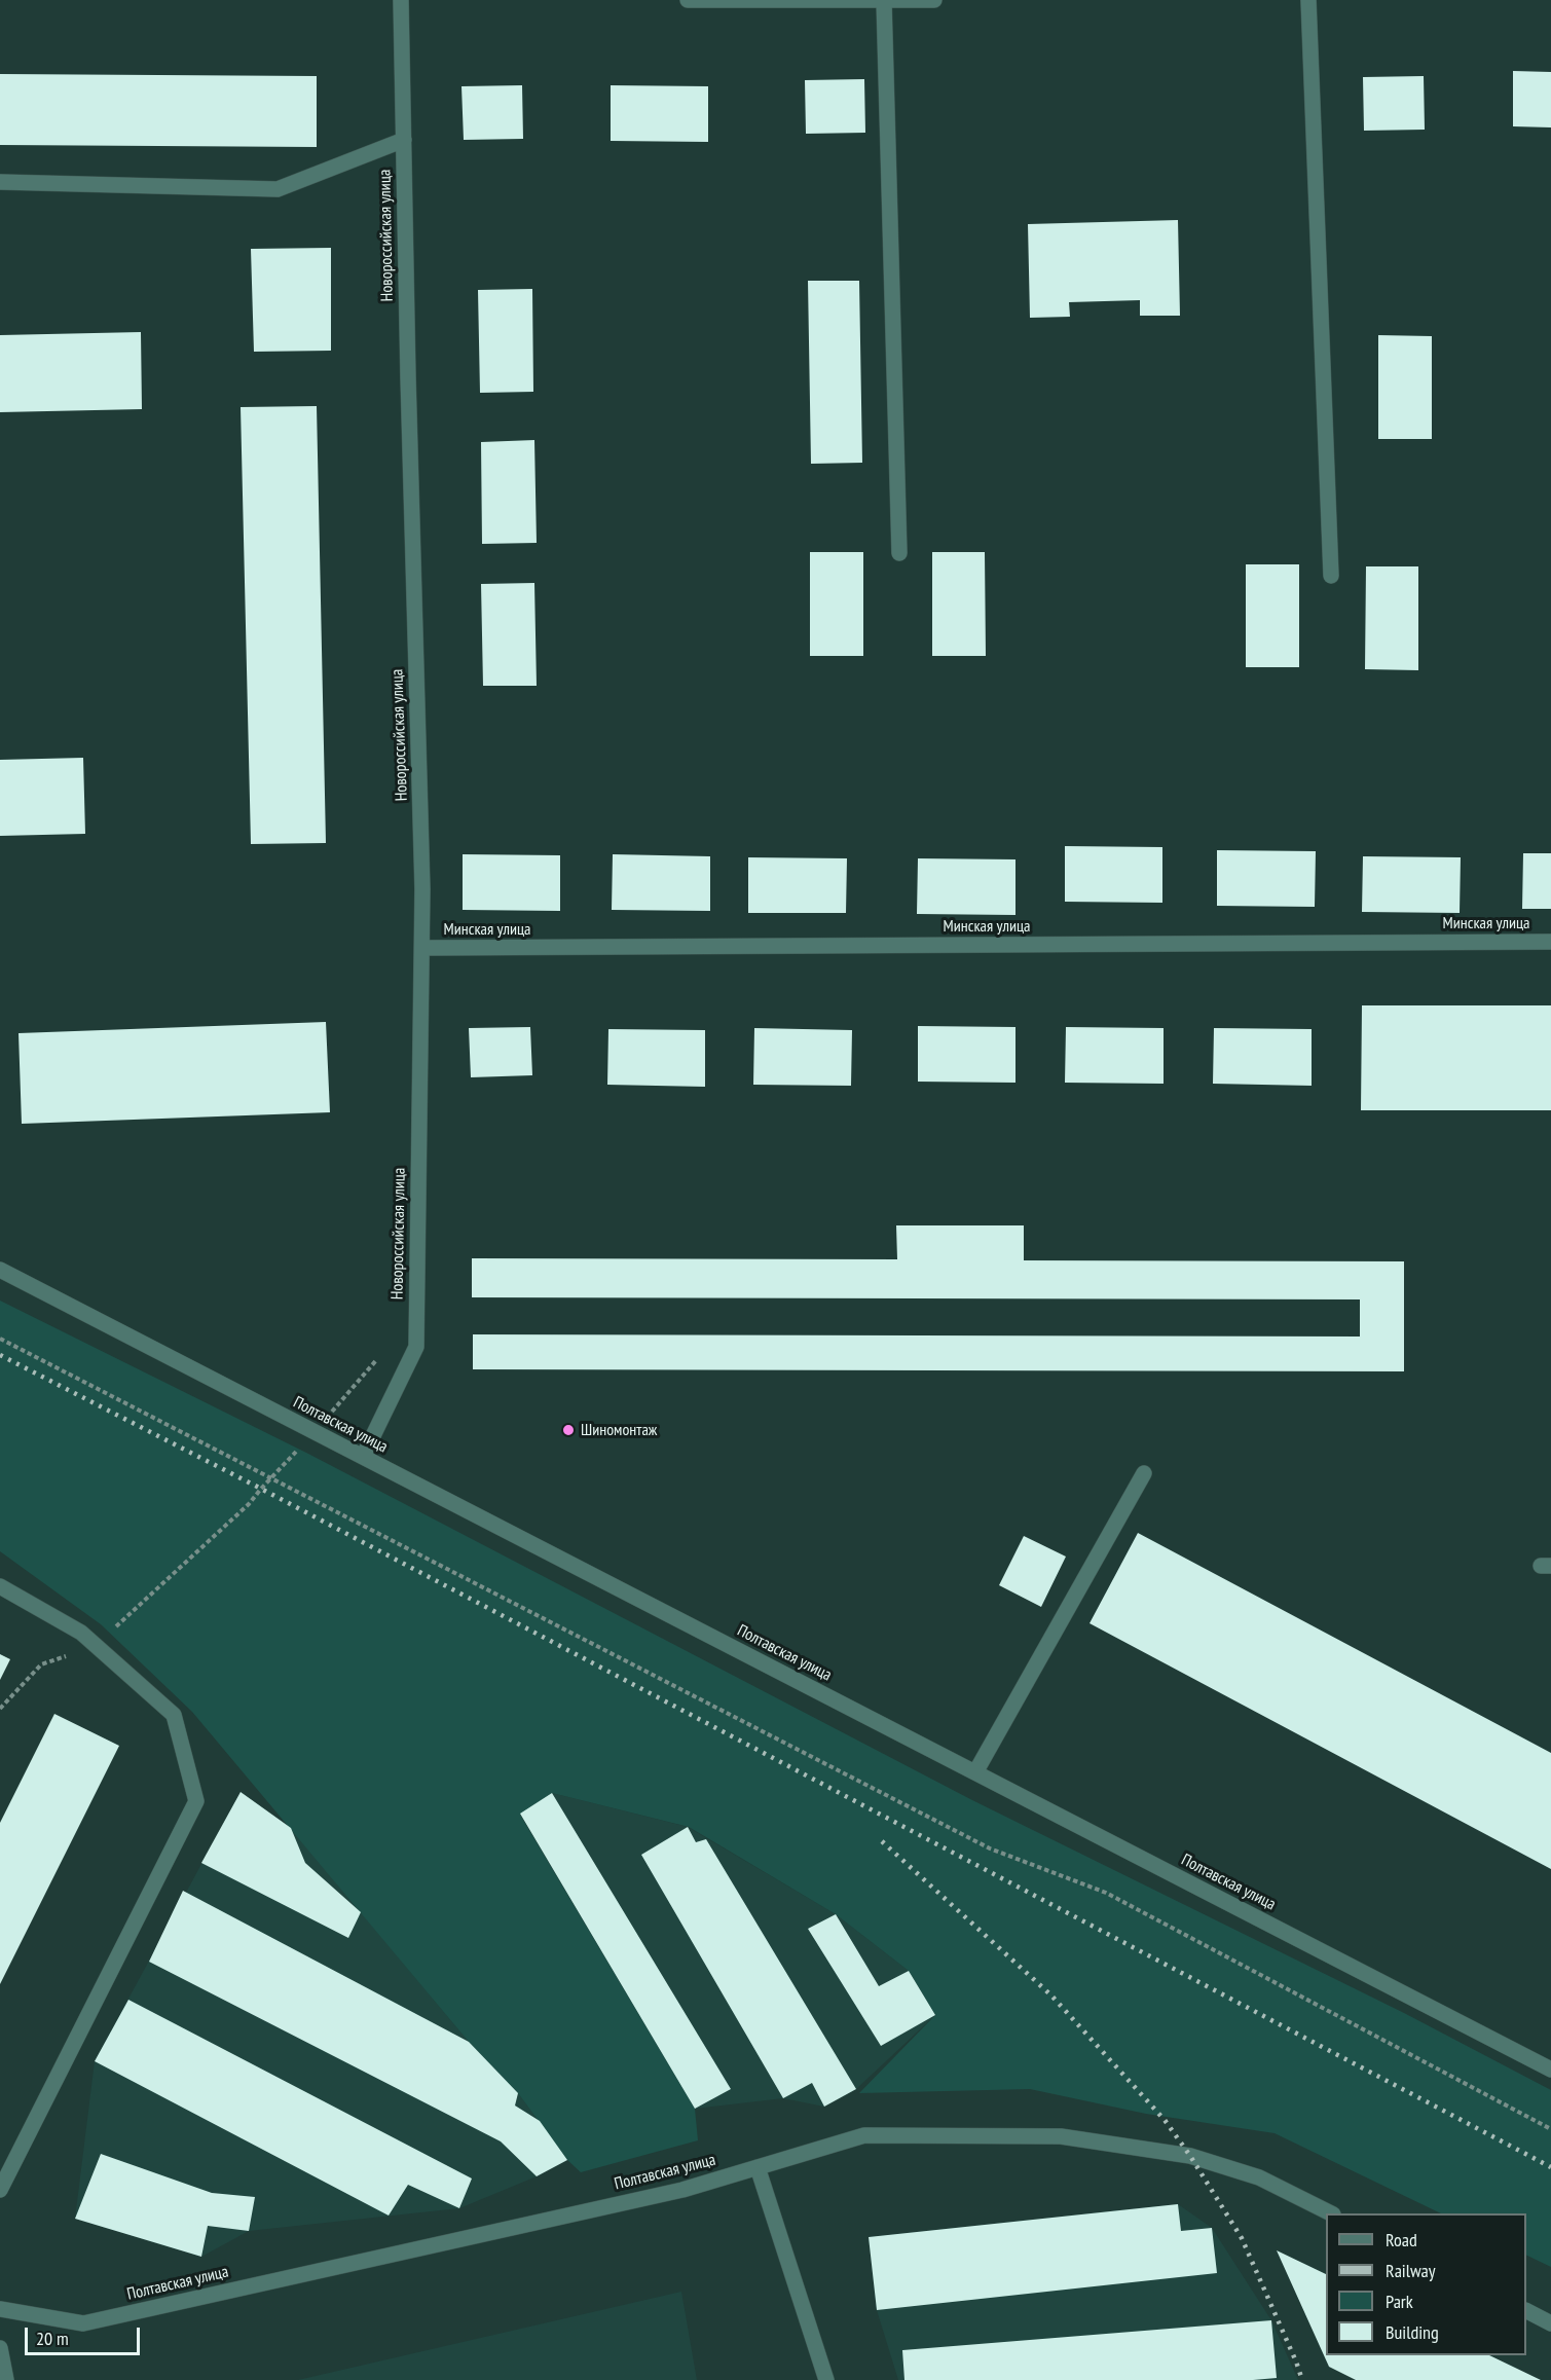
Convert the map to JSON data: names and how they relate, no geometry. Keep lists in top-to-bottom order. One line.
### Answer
{"streets":{"street":["Новороссийская улица","Минская улица","Полтавская улица"]},"crossings":[["Новороссийская улица","Минская улица"],["Новороссийская улица","Полтавская улица"]],"places":["Шиномонтаж"],"legend":["Road","Railway","Park","Building"],"scale_bar":"20 m"}
